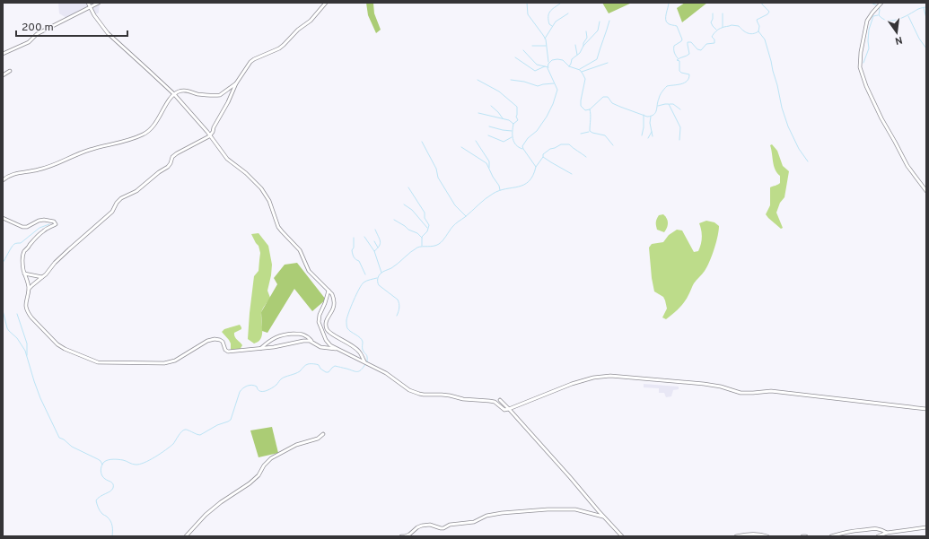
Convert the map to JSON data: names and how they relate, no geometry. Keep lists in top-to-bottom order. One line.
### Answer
{"scale_bar":"200 m","north":"bottom"}
